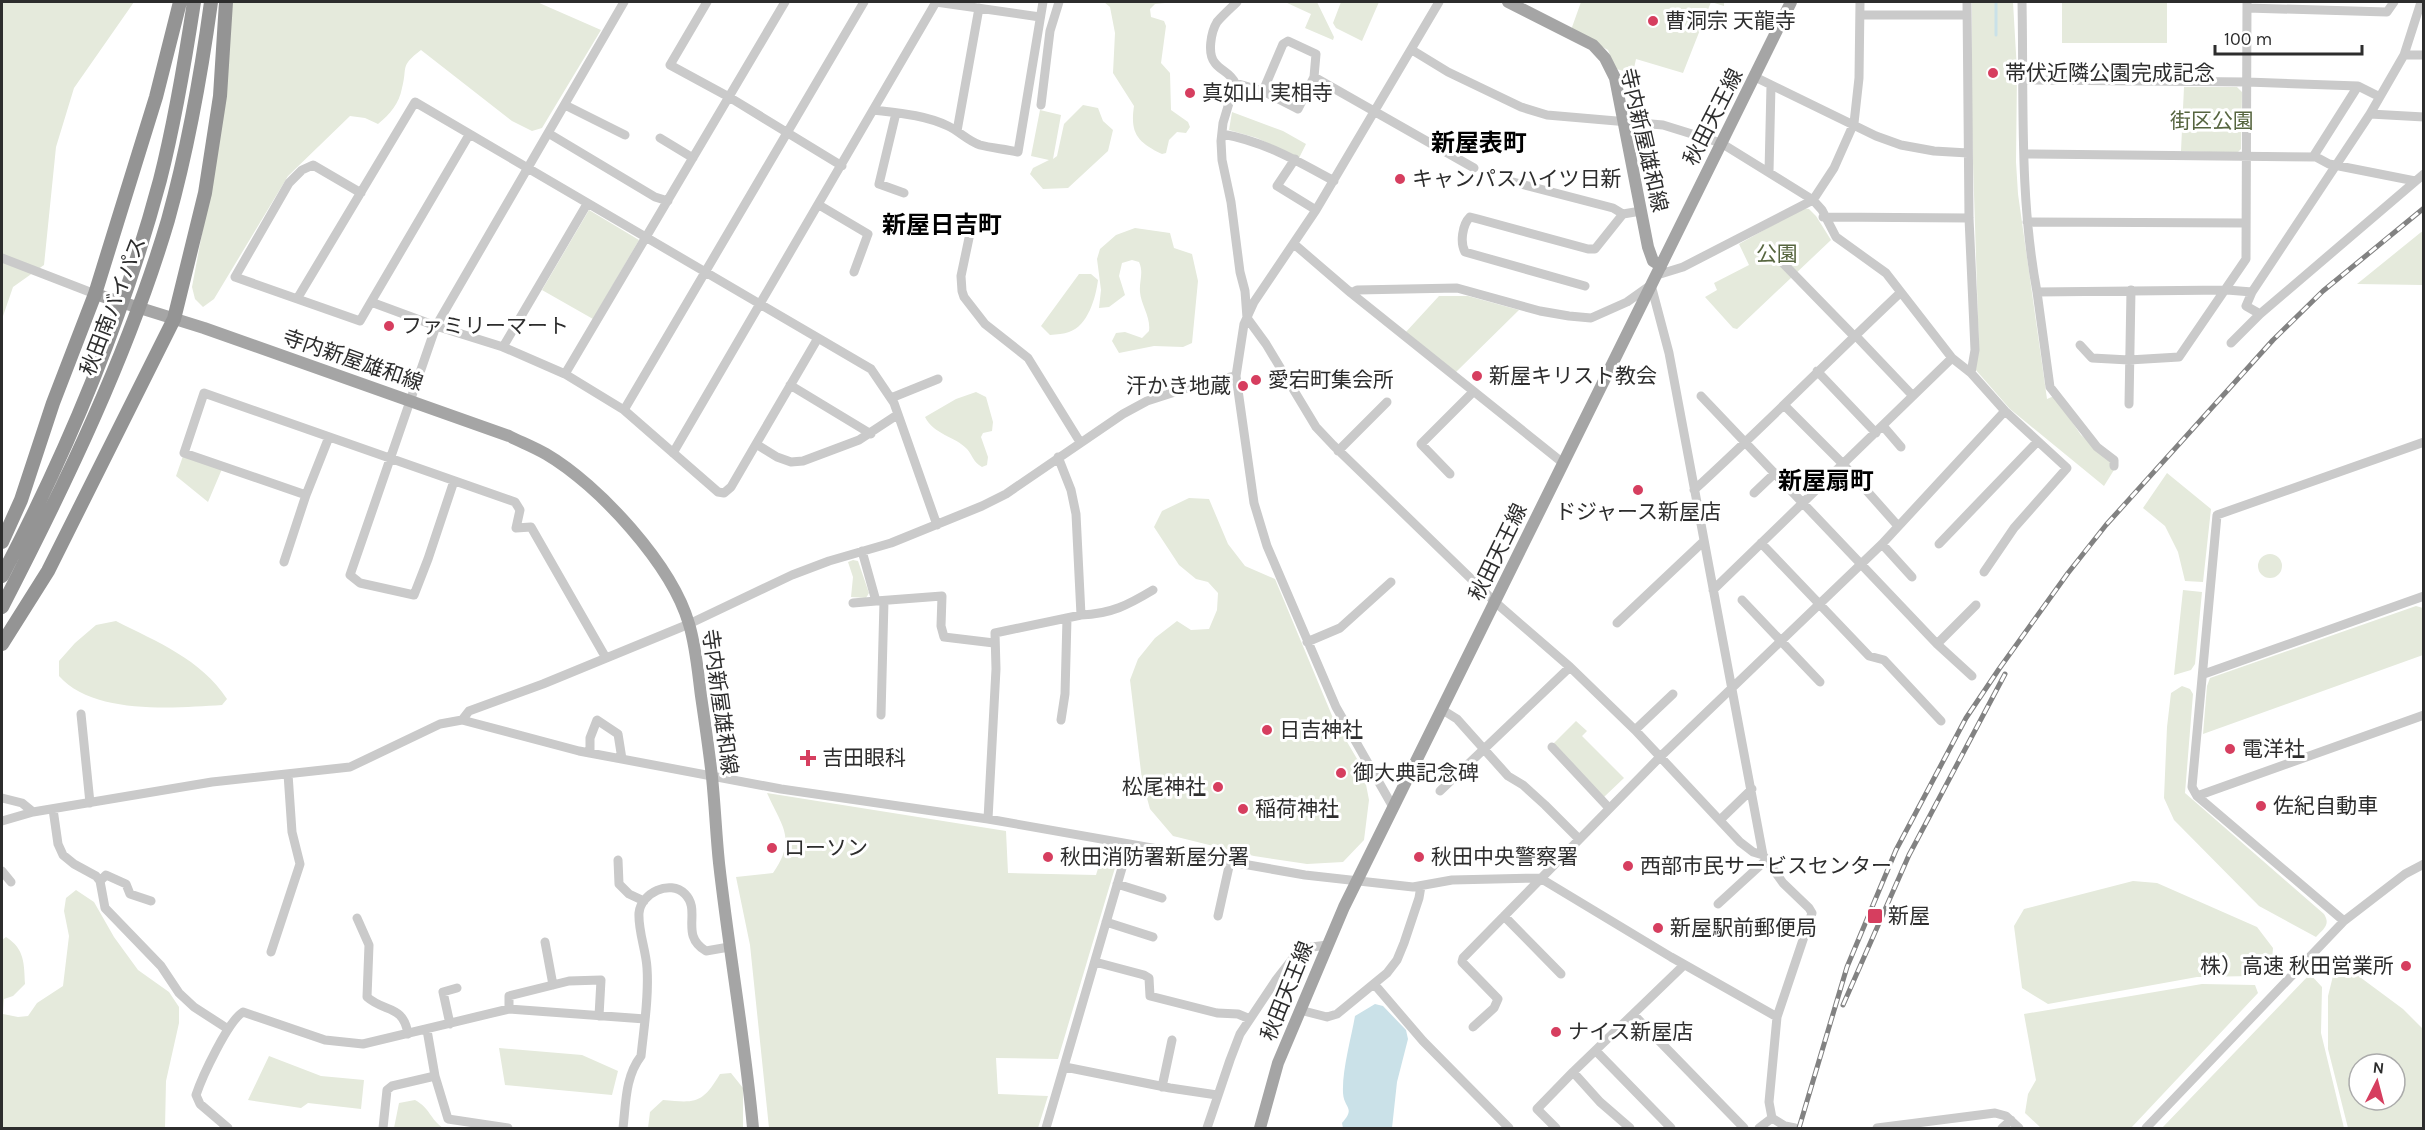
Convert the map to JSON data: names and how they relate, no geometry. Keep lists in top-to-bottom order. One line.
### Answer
{"streets":{"highway":["秋田南バイパス"],"main road":["秋田天王線","寺内新屋雄和線"]},"crossings":[["秋田天王線","寺内新屋雄和線"]],"districts":["新屋表町","新屋日吉町","新屋扇町"],"parks":["街区公園","公園"],"places":{"other":["曹洞宗 天龍寺","帯伏近隣公園完成記念","真如山 実相寺","キャンパスハイツ日新","ファミリーマート","新屋キリスト教会","愛宕町集会所","汗かき地蔵","ドジャース新屋店","日吉神社","電洋社","御大典記念碑","松尾神社","佐紀自動車","稲荷神社","ローソン","秋田消防署新屋分署","秋田中央警察署","西部市民サービスセンター","新屋駅前郵便局","株）高速 秋田営業所","ナイス新屋店"],"health":["吉田眼科"],"transit":["新屋"]},"scale_bar":"100 m","north":"top"}
